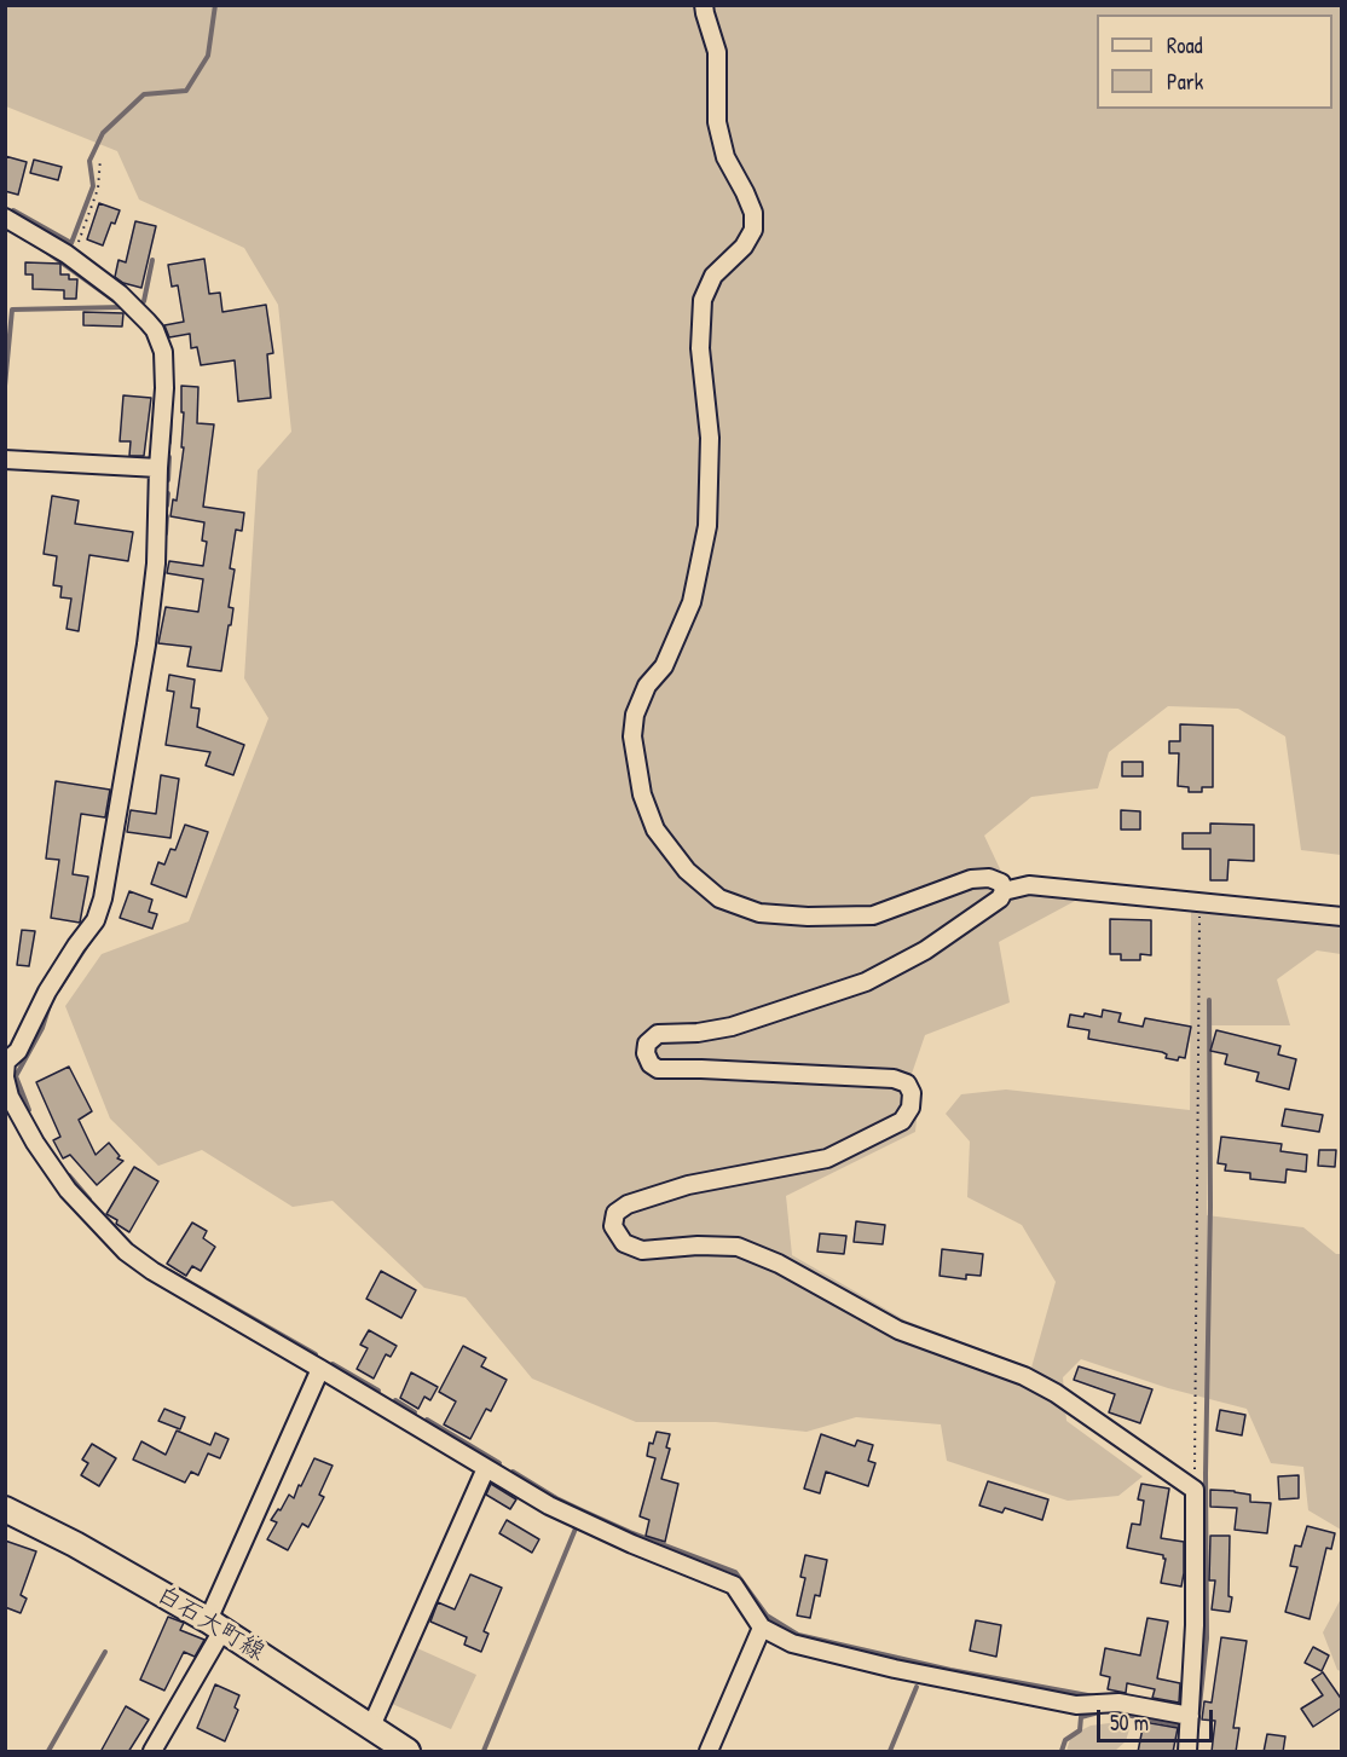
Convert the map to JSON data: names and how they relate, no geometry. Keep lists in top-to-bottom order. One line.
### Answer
{"streets":{"main road":["白石大町線"]},"legend":["Road","Park"],"scale_bar":"50 m"}
